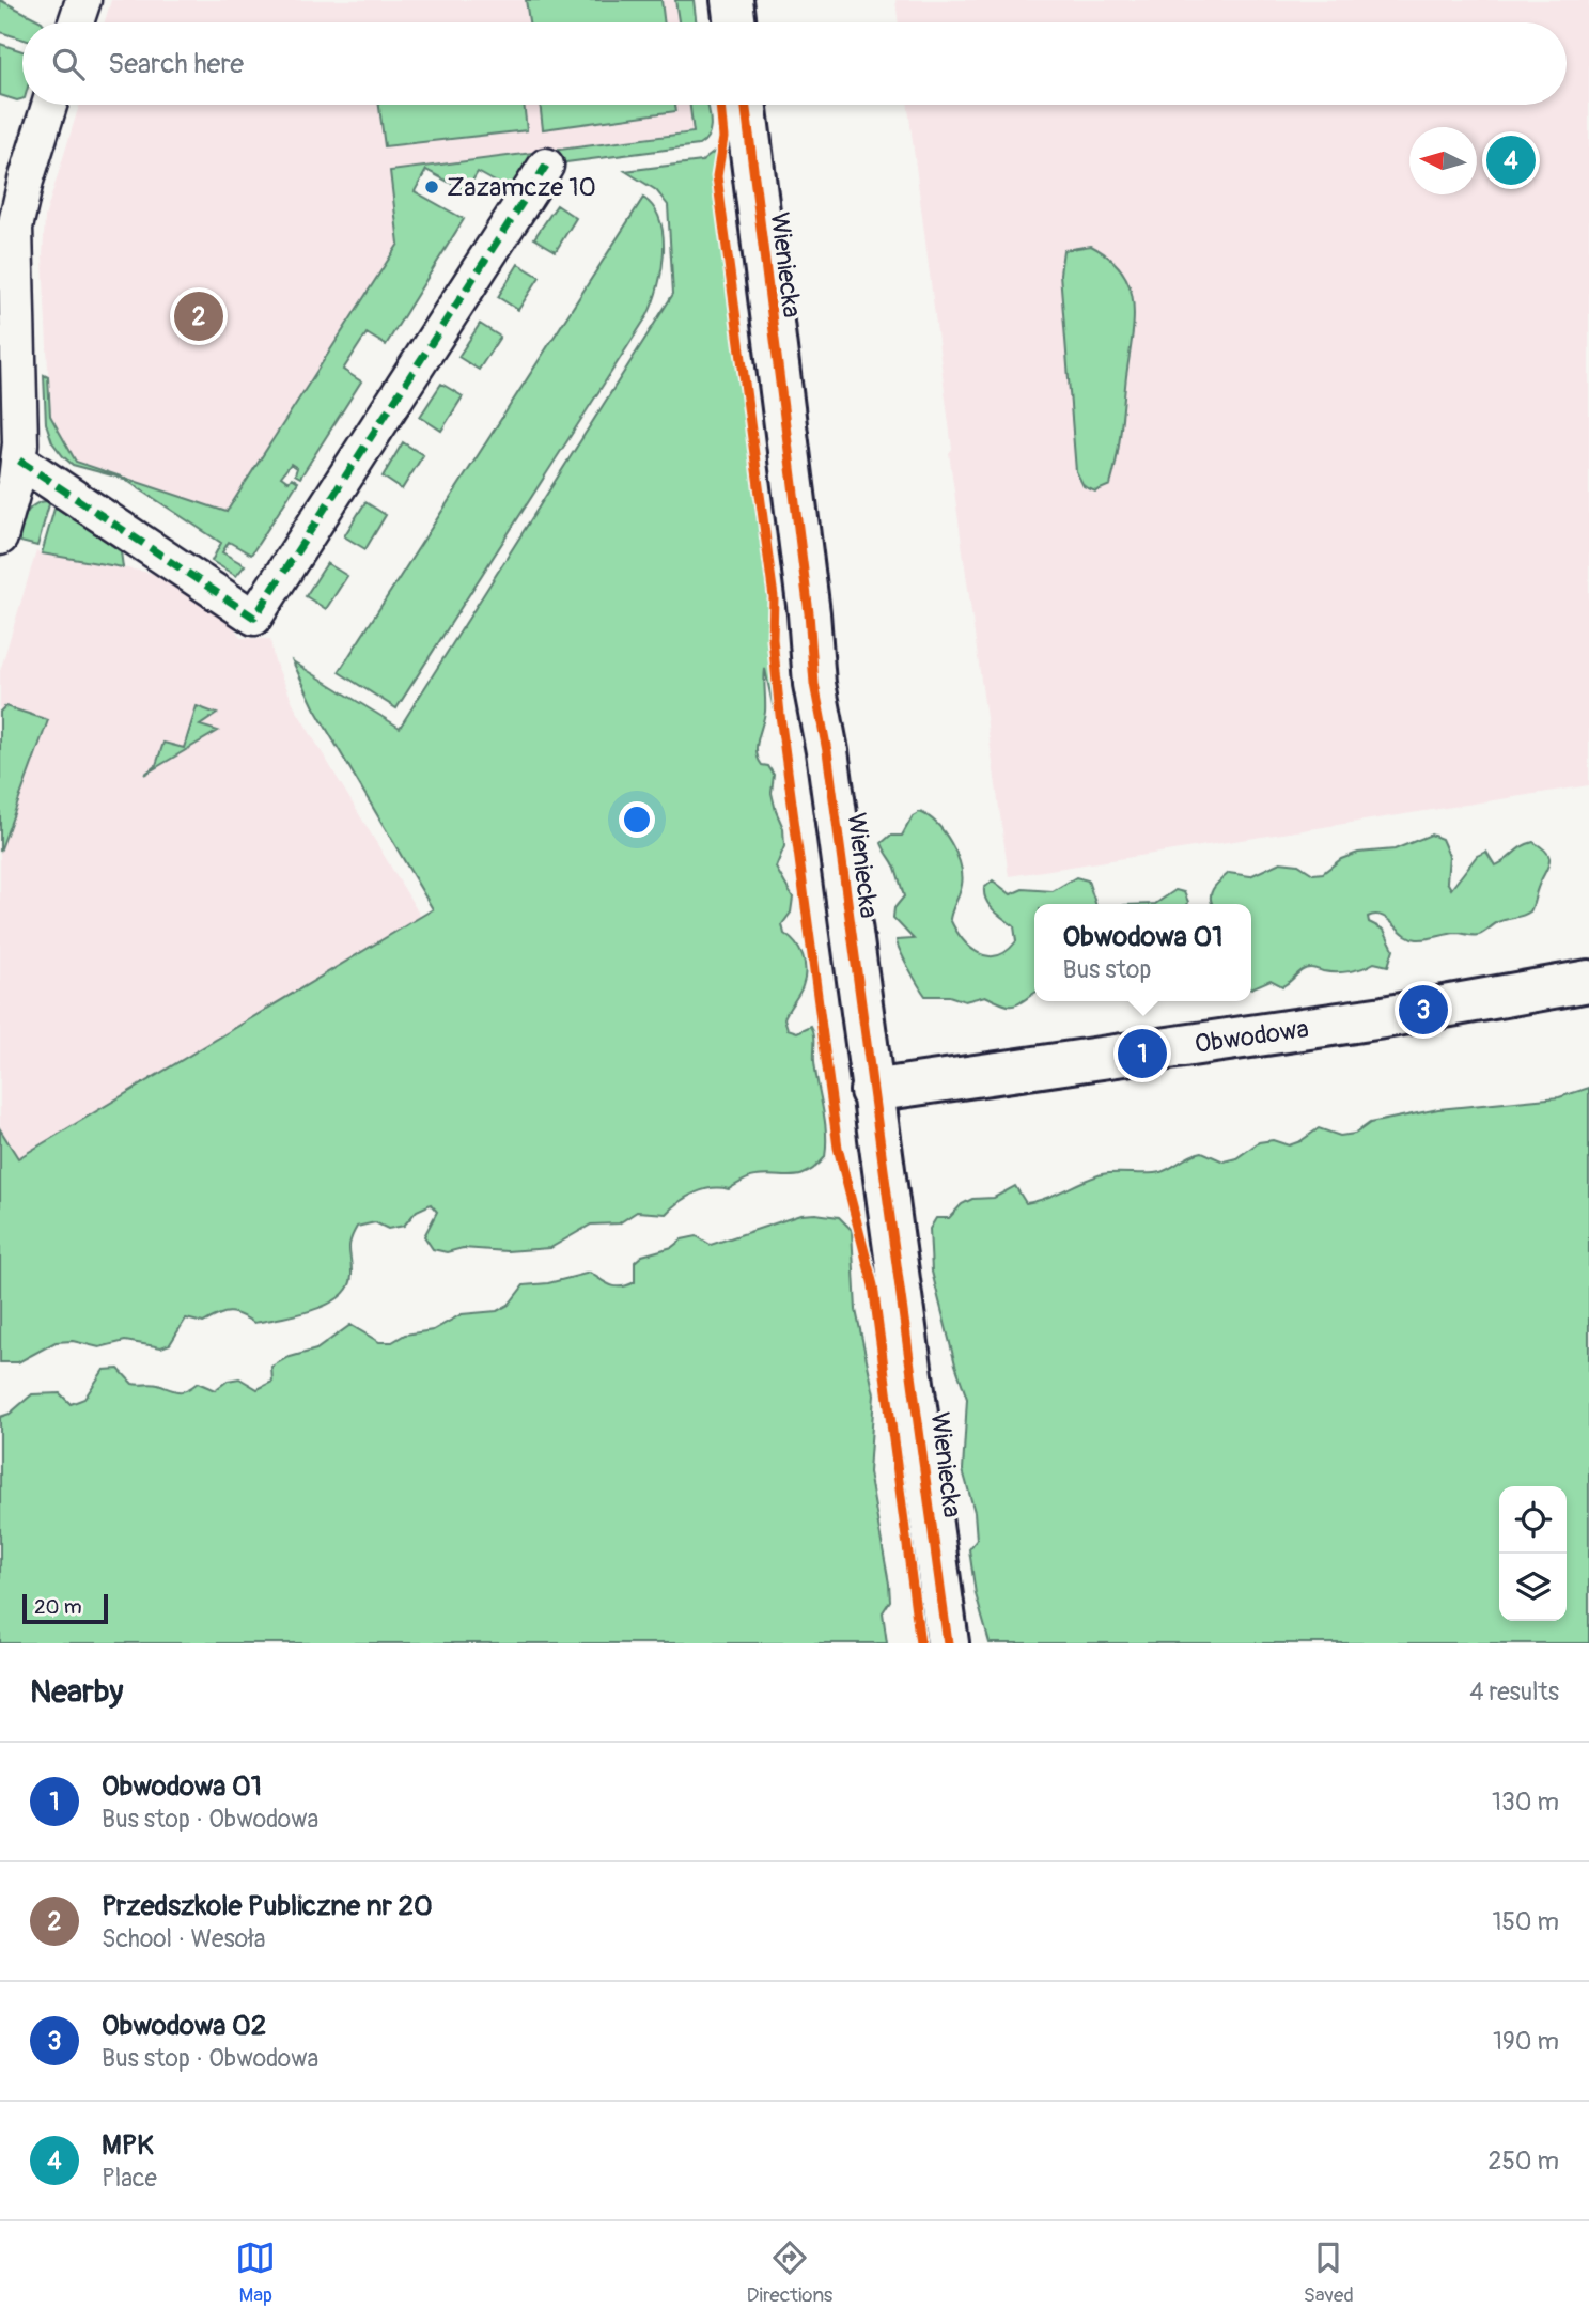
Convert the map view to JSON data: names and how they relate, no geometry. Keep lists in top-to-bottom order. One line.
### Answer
{"streets":{"street":["Wieniecka","Obwodowa"]},"crossings":[["Wieniecka","Obwodowa"]],"places":["Zazamcze 10"],"scale_bar":"20 m","north":"left","page":{"search":"Search here","pins":["4","2","3","1"],"popup":["Obwodowa 01","Bus stop"],"scale":"20 m","heading":["Nearby","4 results"],"list":[{"mark":"1","name":"Obwodowa 01","note":"Bus stop · Obwodowa","value":"130 m"},{"mark":"2","name":"Przedszkole Publiczne nr 20","note":"School · Wesoła","value":"150 m"},{"mark":"3","name":"Obwodowa 02","note":"Bus stop · Obwodowa","value":"190 m"},{"mark":"4","name":"MPK","note":"Place","value":"250 m"}],"nav":["Map","Directions","Saved"]}}
